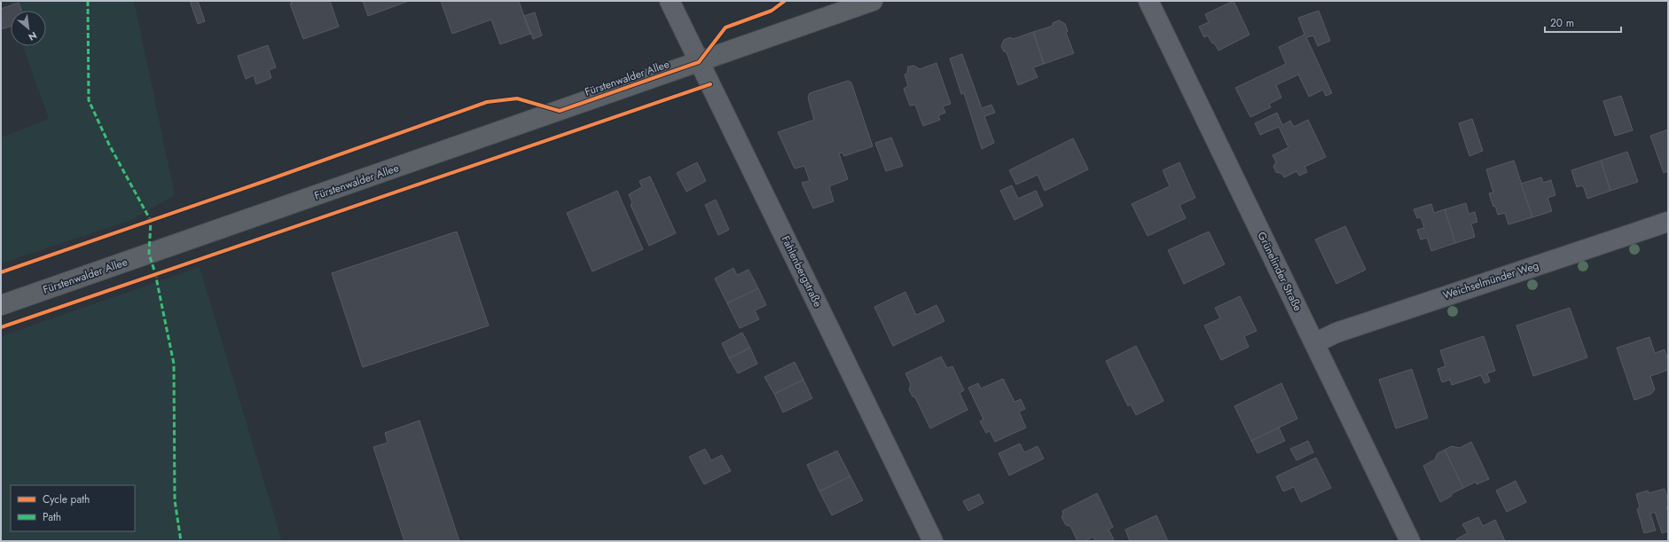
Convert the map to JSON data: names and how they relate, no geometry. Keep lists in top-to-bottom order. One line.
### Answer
{"streets":{"main road":["Fürstenwalder Allee"],"street":["Fahlenbergstraße","Grünelinder Straße","Weichselmünder Weg"]},"crossings":[["Fürstenwalder Allee","Fahlenbergstraße"],["Grünelinder Straße","Weichselmünder Weg"]],"legend":["Cycle path","Path"],"scale_bar":"20 m","north":"bottom right"}
